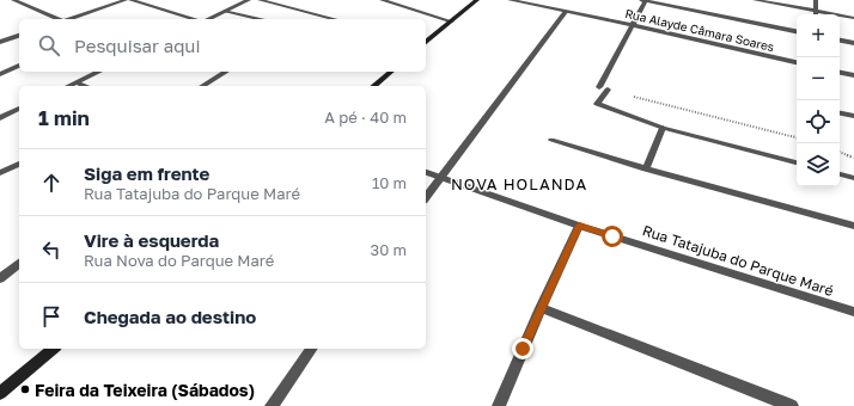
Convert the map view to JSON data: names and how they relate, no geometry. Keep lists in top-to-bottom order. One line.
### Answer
{"streets":{"street":["Rua Alayde Câmara Soares","Rua Tatajuba do Parque Maré"]},"districts":["NOVA HOLANDA"],"places":["Feira da Teixeira (Sábados)"],"page":{"map_buttons":["+","−"],"search":"Pesquisar aqui","heading":["1 min","A pé · 40 m"],"list":[["Siga em frente","Rua Tatajuba do Parque Maré","10 m"],["Vire à esquerda","Rua Nova do Parque Maré","30 m"],"Chegada ao destino"]}}
